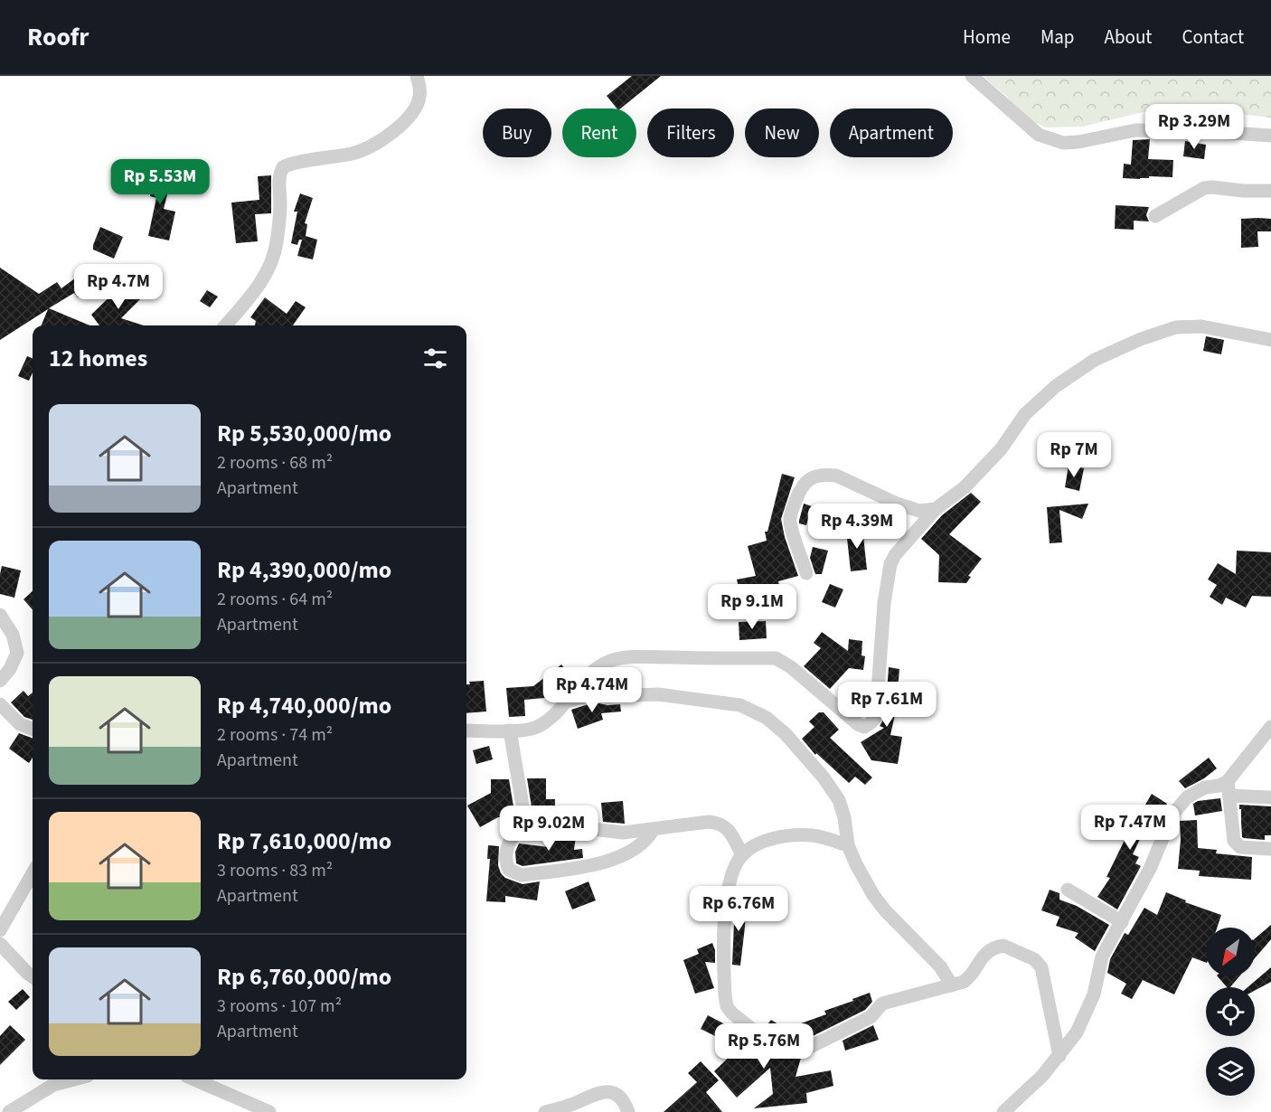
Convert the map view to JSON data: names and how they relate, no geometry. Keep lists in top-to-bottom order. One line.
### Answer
{"north":"bottom left","page":{"header":"Roofr","nav":["Home","Map","About","Contact"],"price":["Rp 3.29M","Rp 5.53M","Rp 4.7M","Rp 7M","Rp 4.39M","Rp 9.1M","Rp 4.74M","Rp 7.61M","Rp 7.47M","Rp 9.02M","Rp 6.76M","Rp 5.76M"],"chip":["Buy","Rent","Filters","New","Apartment"],"heading":"12 homes","list":[{"name":"Rp 5,530,000/mo","note":"2 rooms · 68 m² · Apartment"},{"name":"Rp 4,390,000/mo","note":"2 rooms · 64 m² · Apartment"},{"name":"Rp 4,740,000/mo","note":"2 rooms · 74 m² · Apartment"},{"name":"Rp 7,610,000/mo","note":"3 rooms · 83 m² · Apartment"},{"name":"Rp 6,760,000/mo","note":"3 rooms · 107 m² · Apartment"}]}}
